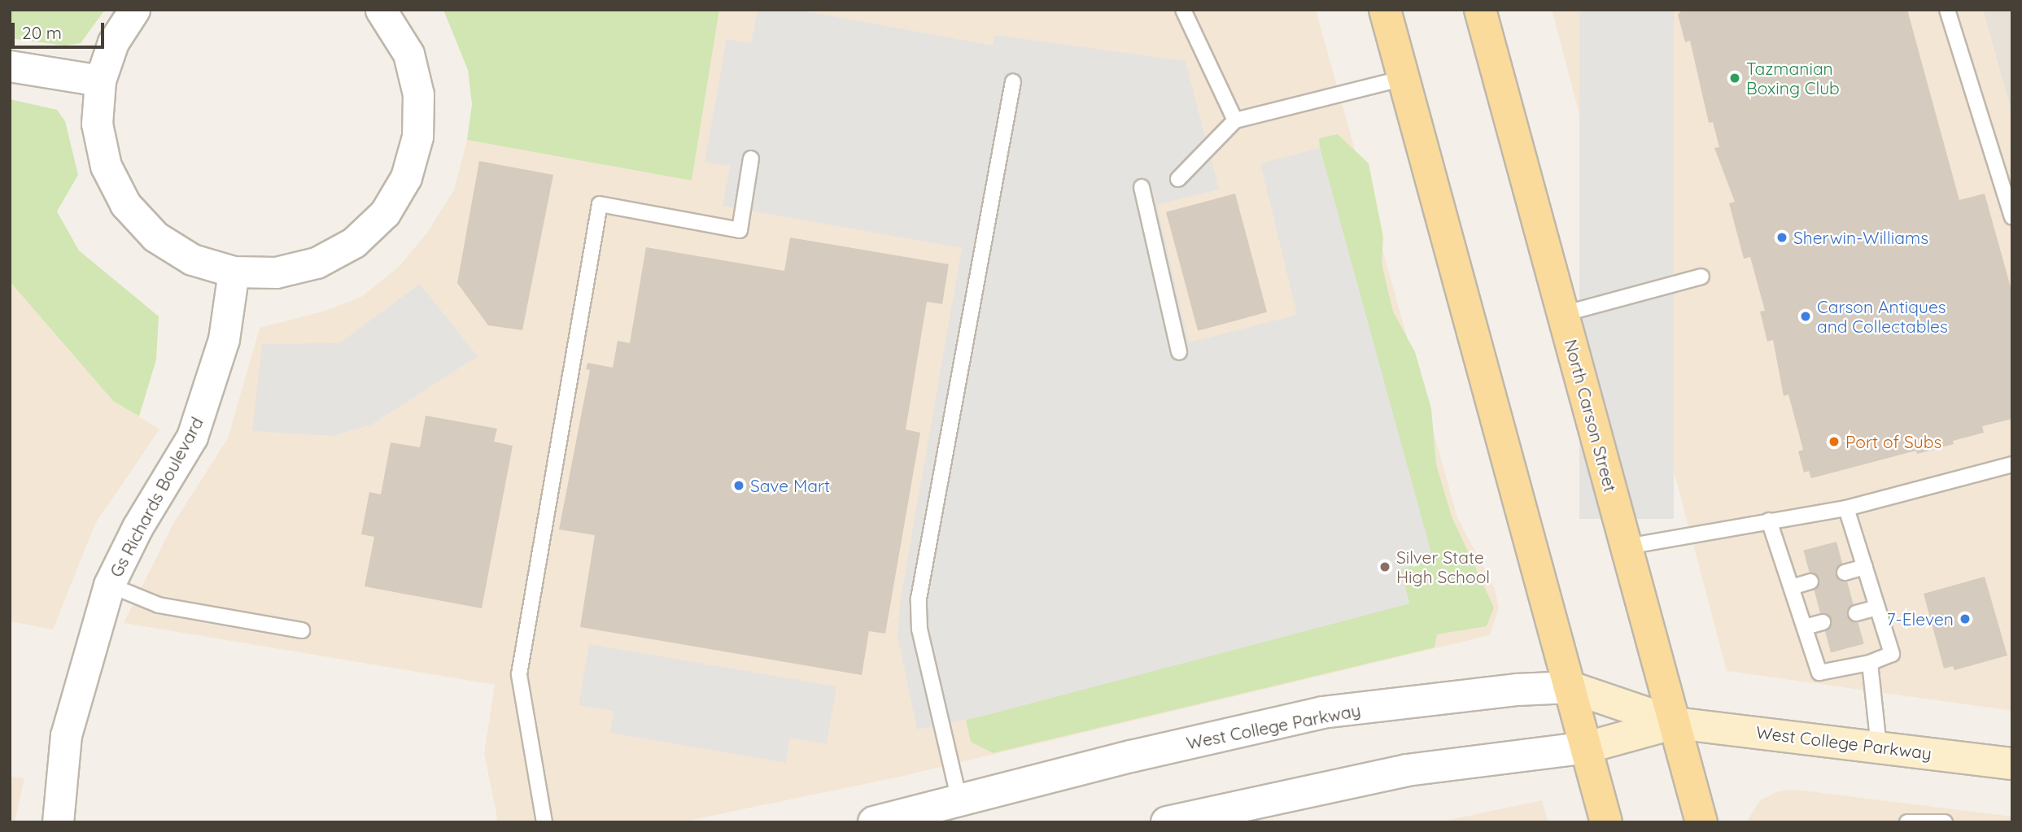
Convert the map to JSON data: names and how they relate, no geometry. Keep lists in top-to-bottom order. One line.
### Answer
{"streets":{"main road":["North Carson Street","West College Parkway"],"street":["Gs Richards Boulevard"]},"crossings":[["North Carson Street","West College Parkway"]],"places":["Tazmanian Boxing Club","Sherwin-Williams","Carson Antiques and Collectables","Port of Subs","Save Mart","Silver State High School","7-Eleven"],"scale_bar":"20 m"}
